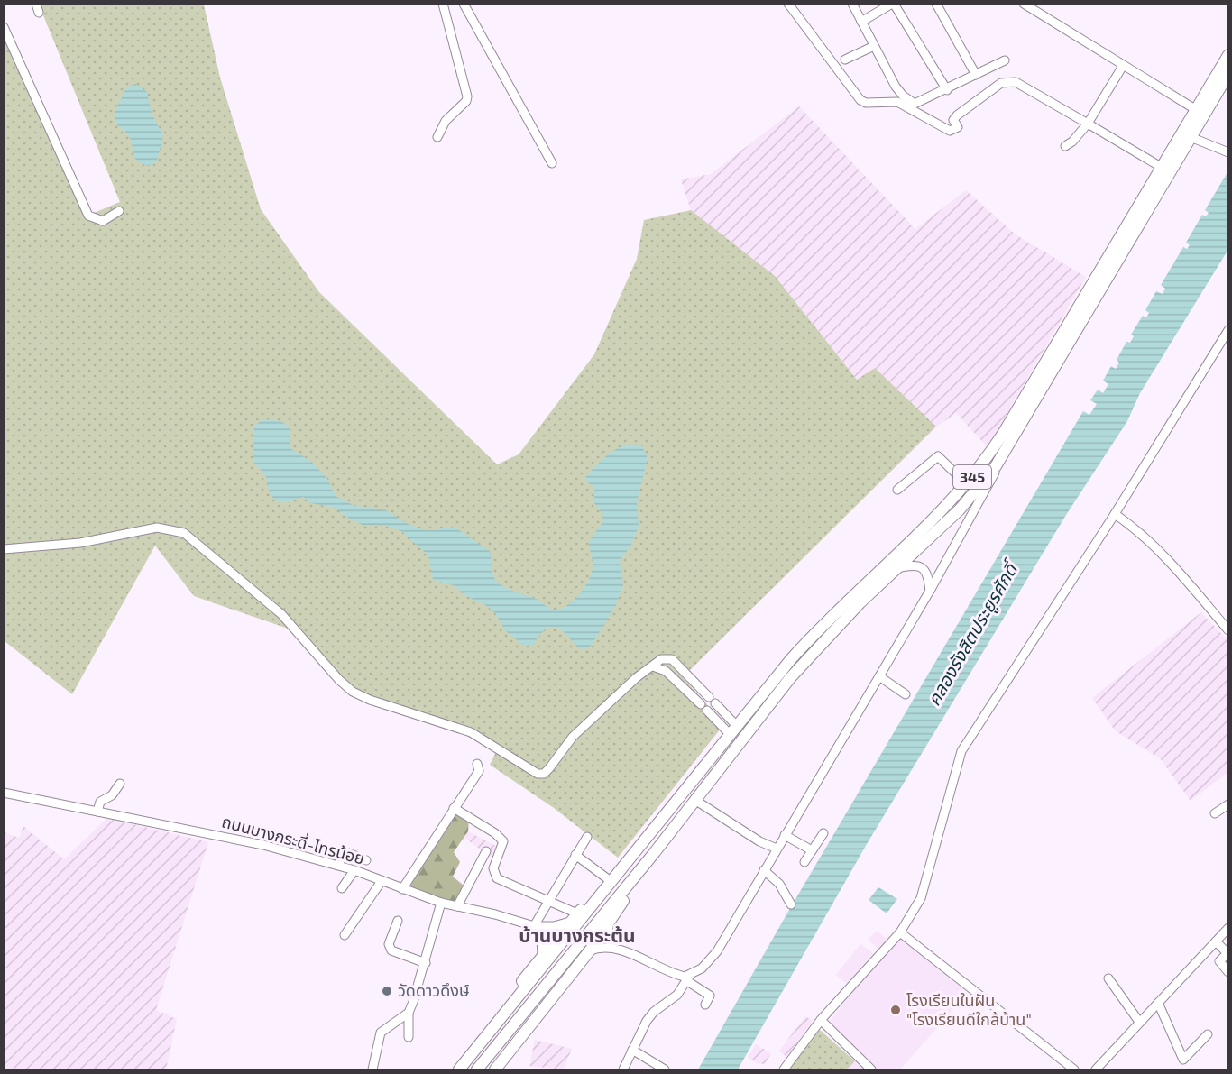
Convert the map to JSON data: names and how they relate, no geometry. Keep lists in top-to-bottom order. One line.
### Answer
{"streets":{"main road":["345"],"street":["ถนนบางกระดี่-ไทรน้อย"]},"districts":["บ้านบางกระต้น"],"water":["คลองรังสิตประยูรศักดิ์"],"places":["วัดดาวดึงษ์","โรงเรียนในฝัน \"โรงเรียนดีใกล้บ้าน\""]}
